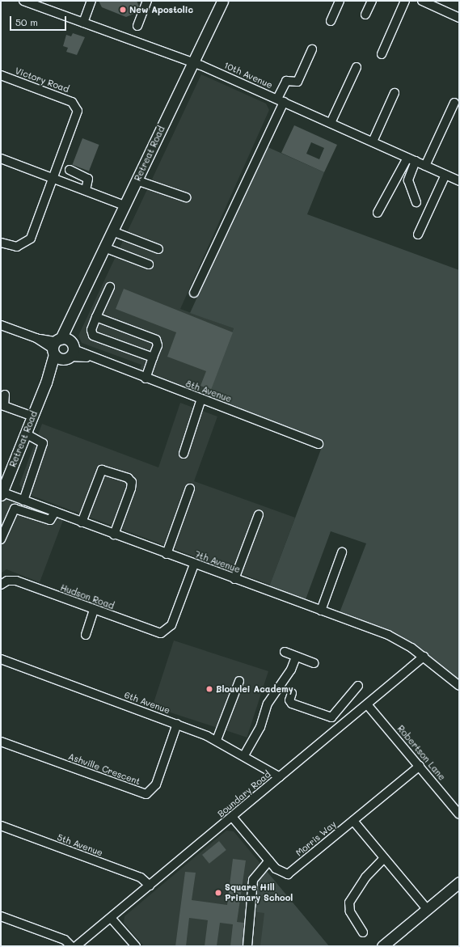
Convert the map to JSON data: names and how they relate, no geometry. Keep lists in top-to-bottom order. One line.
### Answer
{"streets":{"main road":["Retreat Road"],"street":["10th Avenue","Victory Road","8th Avenue","7th Avenue","Hudson Road","6th Avenue","Robertson Lane","Ashville Crescent","Boundary Road","Morris Way","5th Avenue"]},"crossings":[["10th Avenue","Retreat Road"],["Retreat Road","8th Avenue"],["Retreat Road","7th Avenue"],["7th Avenue","Hudson Road"],["7th Avenue","Boundary Road"],["6th Avenue","Ashville Crescent"],["6th Avenue","Boundary Road"],["Robertson Lane","Boundary Road"],["Robertson Lane","Morris Way"],["Boundary Road","Morris Way"],["Boundary Road","5th Avenue"]],"places":["New Apostolic","Blouvlei Academy","Square Hill Primary School"],"scale_bar":"50 m"}
